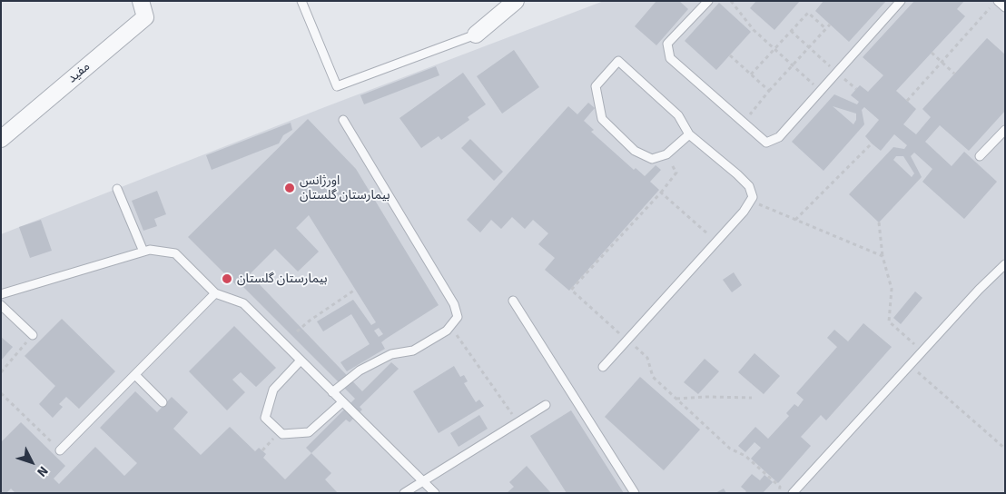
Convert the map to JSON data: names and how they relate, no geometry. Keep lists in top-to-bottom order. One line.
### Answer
{"streets":{"street":["مفید"]},"places":["اورژانس بیمارستان گلستان","بیمارستان گلستان"],"north":"bottom right"}
